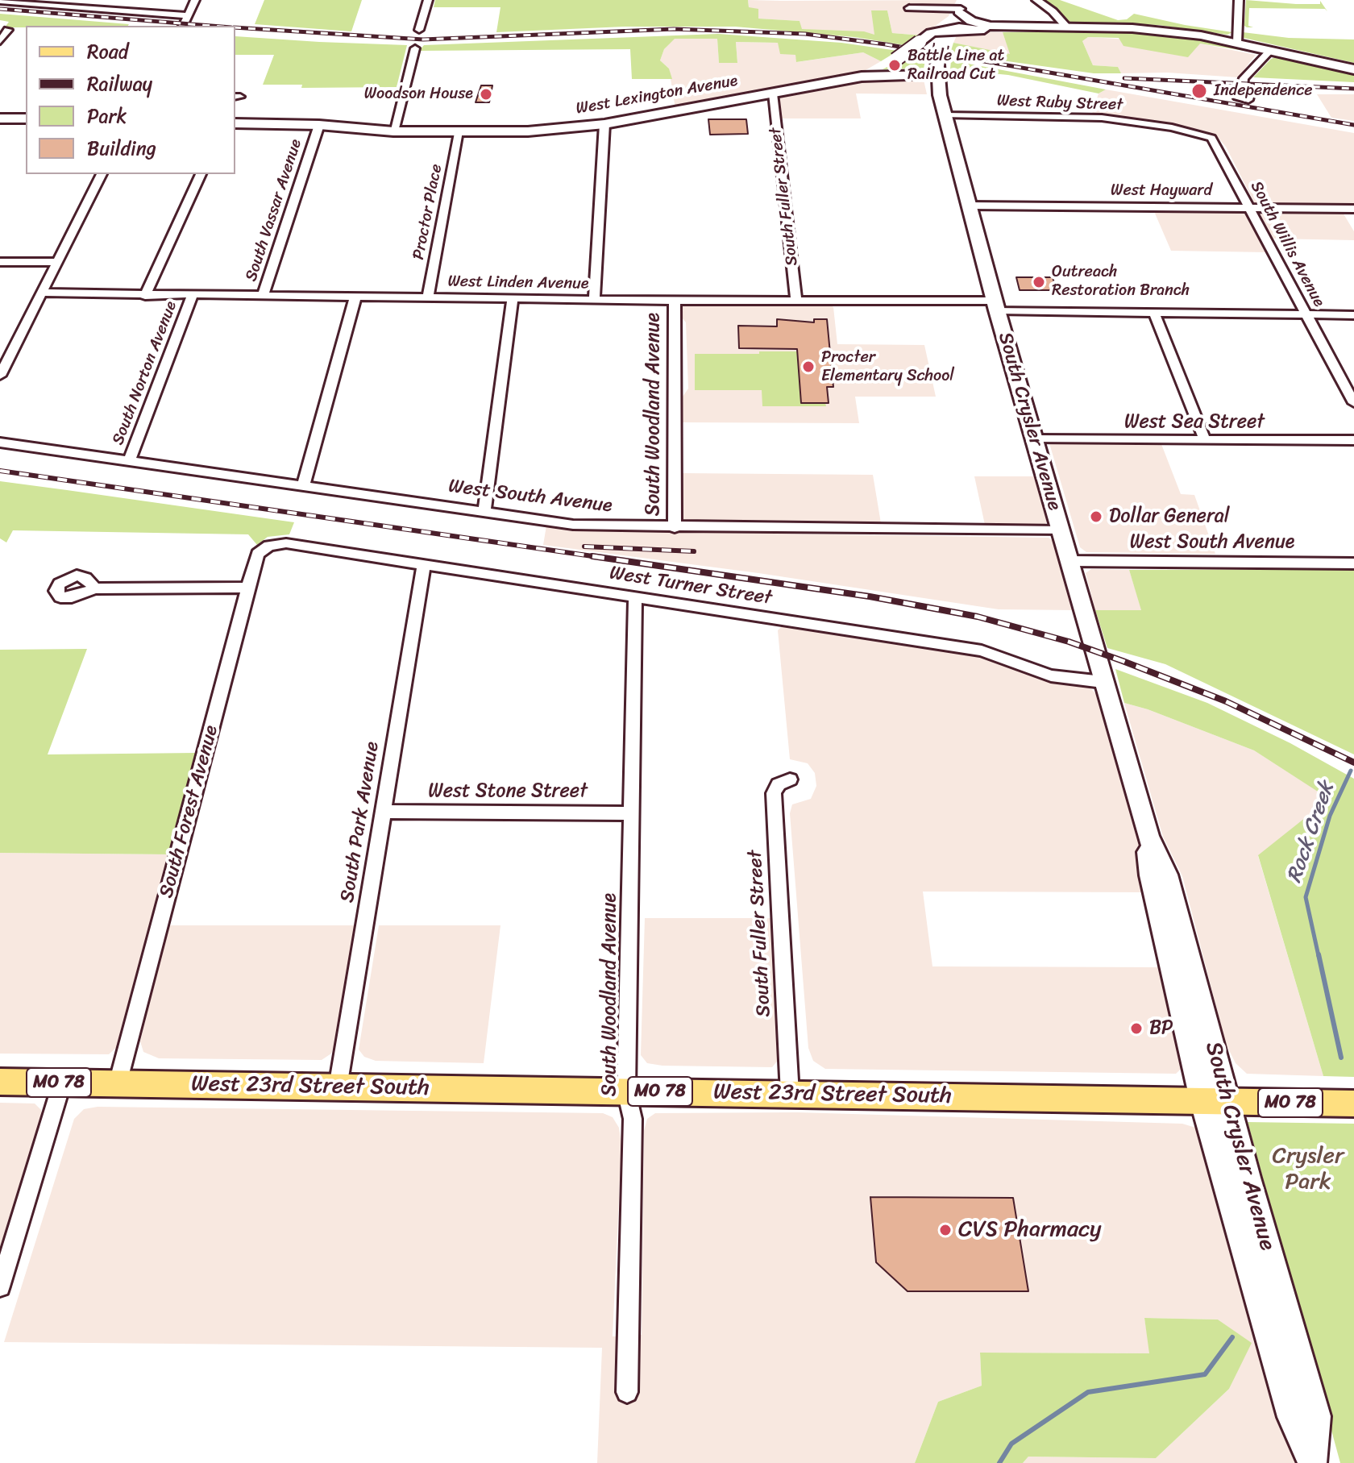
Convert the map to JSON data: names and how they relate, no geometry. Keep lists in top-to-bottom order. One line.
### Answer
{"streets":{"main road":["West Lexington Avenue","South Crysler Avenue","MO 78","West 23rd Street South"],"street":["West Ruby Street","West Hayward","South Fuller Street","South Vassar Avenue","Proctor Place","South Willis Avenue","West Linden Avenue","South Norton Avenue","South Woodland Avenue","West Sea Street","West South Avenue","West Turner Street","West Stone Street","South Forest Avenue","South Park Avenue"]},"crossings":[["West Lexington Avenue","South Fuller Street"],["West Lexington Avenue","South Vassar Avenue"],["West Lexington Avenue","Proctor Place"],["West Lexington Avenue","South Crysler Avenue"],["West Ruby Street","South Willis Avenue"],["West Ruby Street","South Crysler Avenue"],["West Hayward","South Willis Avenue"],["West Hayward","South Crysler Avenue"],["South Fuller Street","West Linden Avenue"],["South Fuller Street","West 23rd Street South"],["South Vassar Avenue","West Linden Avenue"],["Proctor Place","West Linden Avenue"],["South Willis Avenue","West Linden Avenue"],["West Linden Avenue","South Norton Avenue"],["West Linden Avenue","South Woodland Avenue"],["West Linden Avenue","South Crysler Avenue"],["South Norton Avenue","West South Avenue"],["South Woodland Avenue","West South Avenue"],["South Woodland Avenue","West Turner Street"],["South Woodland Avenue","West Stone Street"],["South Woodland Avenue","West 23rd Street South"],["South Crysler Avenue","West Sea Street"],["South Crysler Avenue","West South Avenue"],["South Crysler Avenue","West Turner Street"],["South Crysler Avenue","West 23rd Street South"],["West Turner Street","South Forest Avenue"],["West Turner Street","South Park Avenue"],["West Stone Street","South Park Avenue"],["South Forest Avenue","MO 78"],["South Forest Avenue","West 23rd Street South"],["South Park Avenue","West 23rd Street South"],["MO 78","West 23rd Street South"]],"water":["Rock Creek"],"parks":["Crysler Park"],"places":["Battle Line at Railroad Cut","Independence","Woodson House","Outreach Restoration Branch","Procter Elementary School","Dollar General","BP","CVS Pharmacy"],"legend":["Road","Railway","Park","Building"]}
